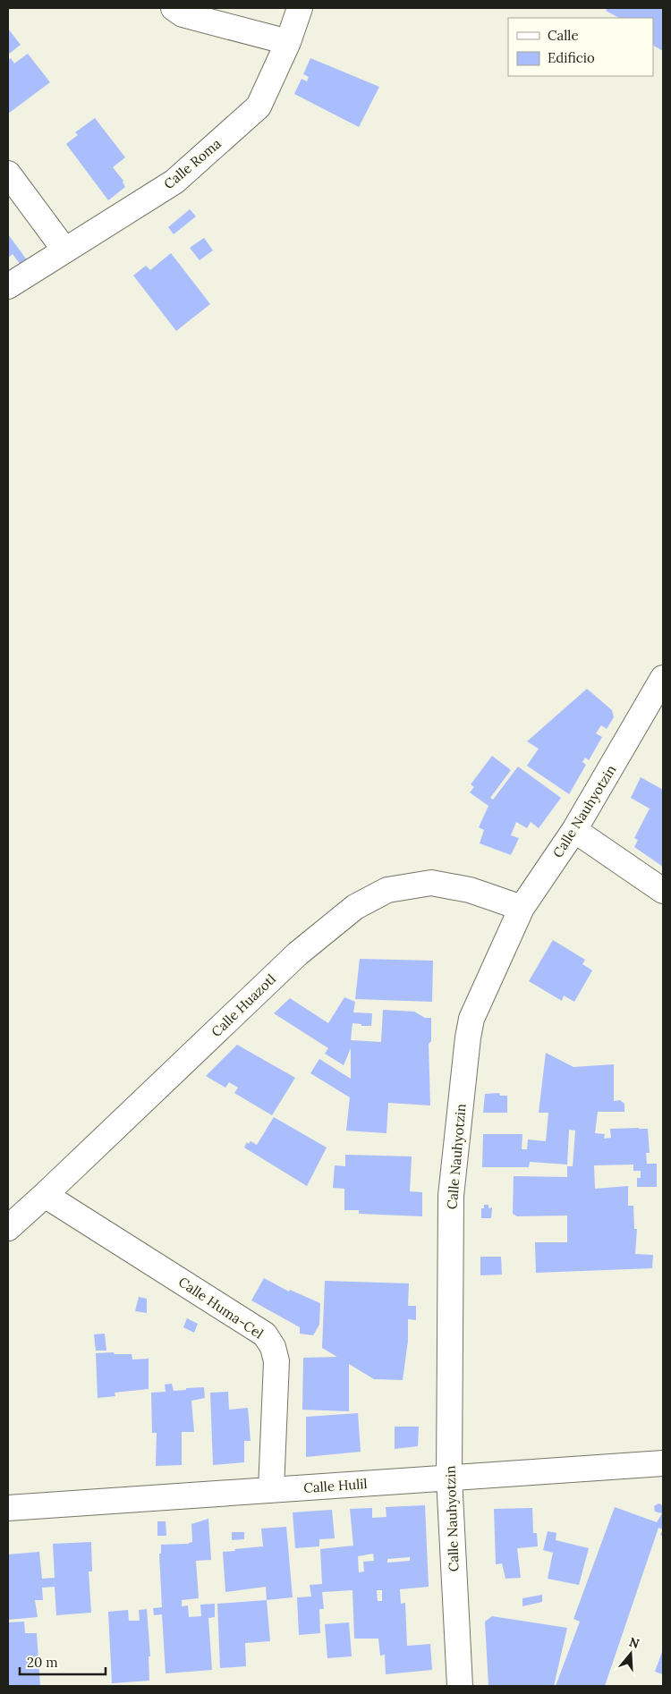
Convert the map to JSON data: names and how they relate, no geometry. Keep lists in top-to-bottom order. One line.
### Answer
{"streets":{"street":["Calle Roma","Calle Nauhyotzin","Calle Huazotl","Calle Huma-Cel","Calle Hulil"]},"crossings":[["Calle Nauhyotzin","Calle Huazotl"],["Calle Nauhyotzin","Calle Hulil"],["Calle Huazotl","Calle Huma-Cel"],["Calle Huma-Cel","Calle Hulil"]],"legend":["Calle","Edificio"],"scale_bar":"20 m","north":"top"}
